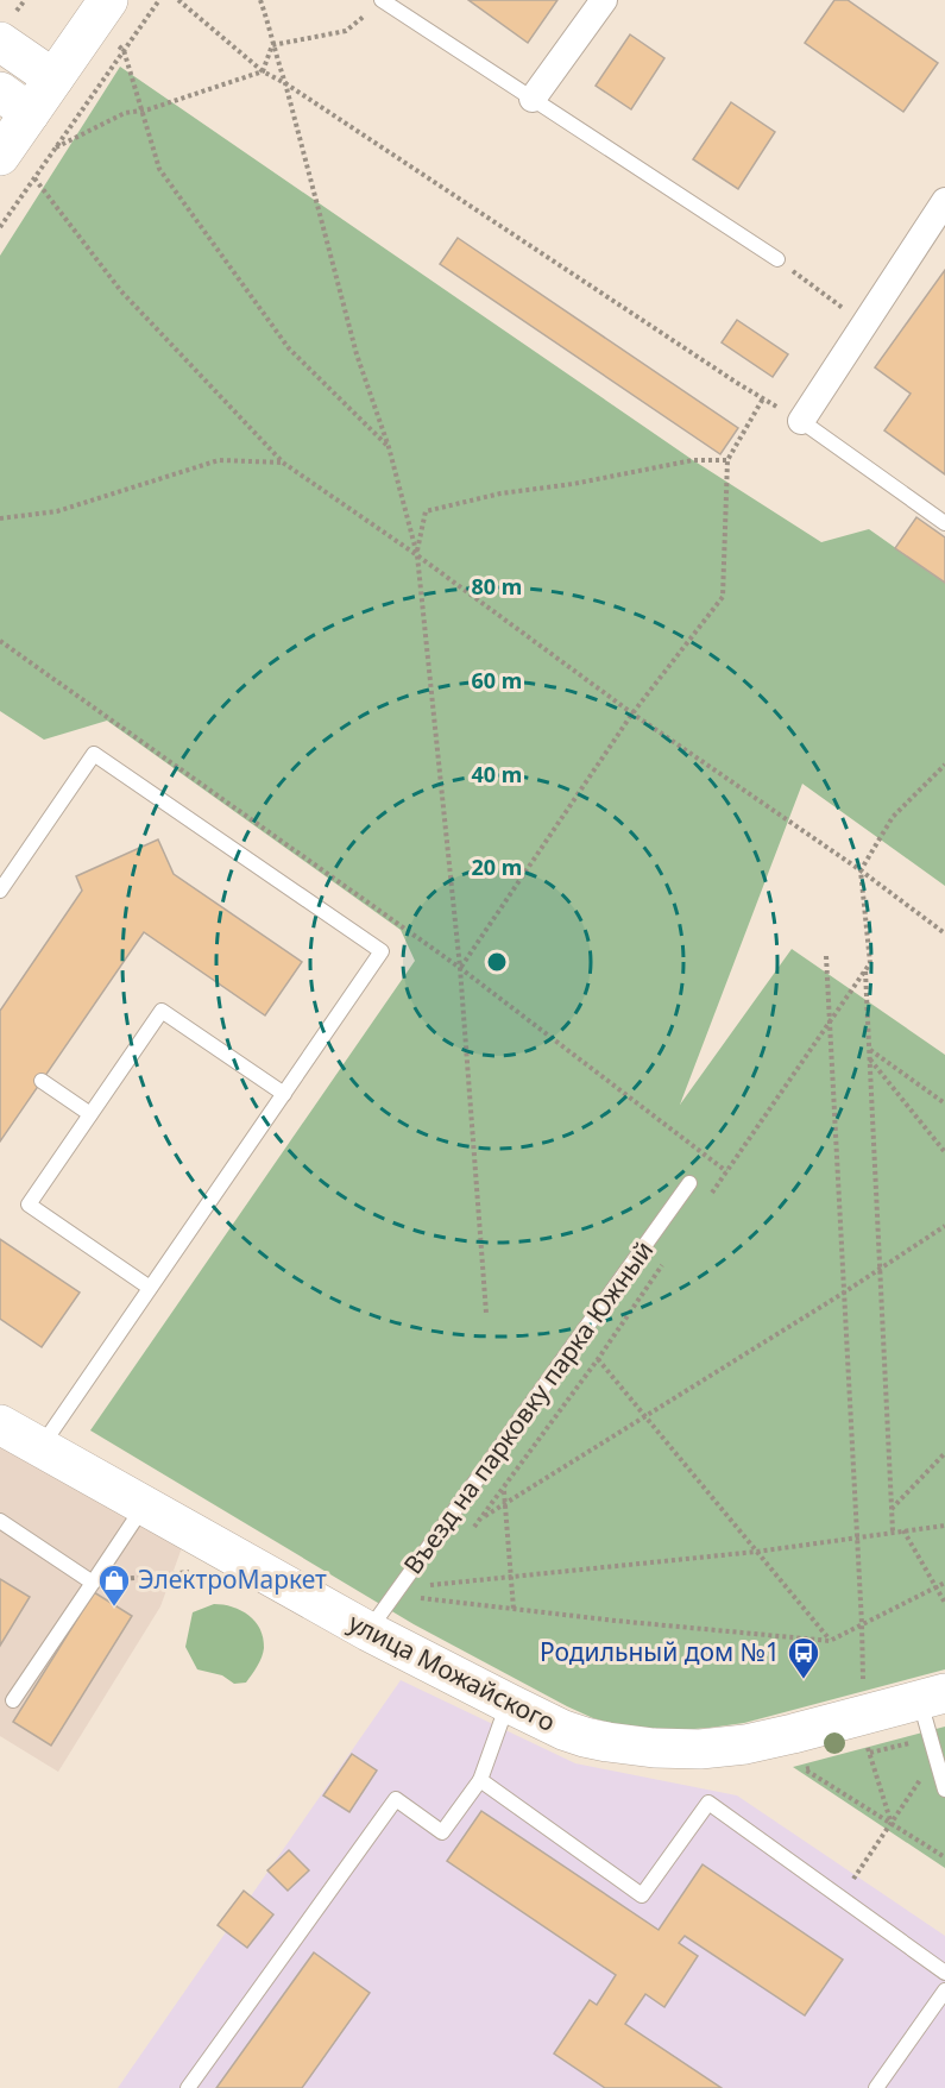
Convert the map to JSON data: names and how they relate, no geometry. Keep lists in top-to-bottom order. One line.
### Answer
{"streets":{"main road":["улица Можайского"],"lane":["Въезд на парковку парка Южный"]},"crossings":[["Въезд на парковку парка Южный","улица Можайского"]],"places":{"shop":["ЭлектроМаркет"],"bus stop":["Родильный дом №1"]},"rings":["80 m","60 m","40 m","20 m"]}
